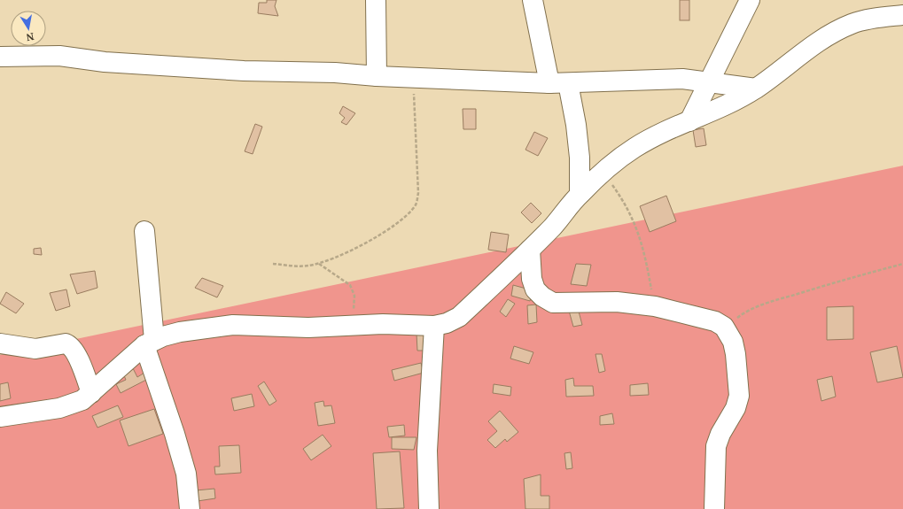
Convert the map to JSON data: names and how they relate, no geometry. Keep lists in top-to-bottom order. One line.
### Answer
{"north":"bottom"}
